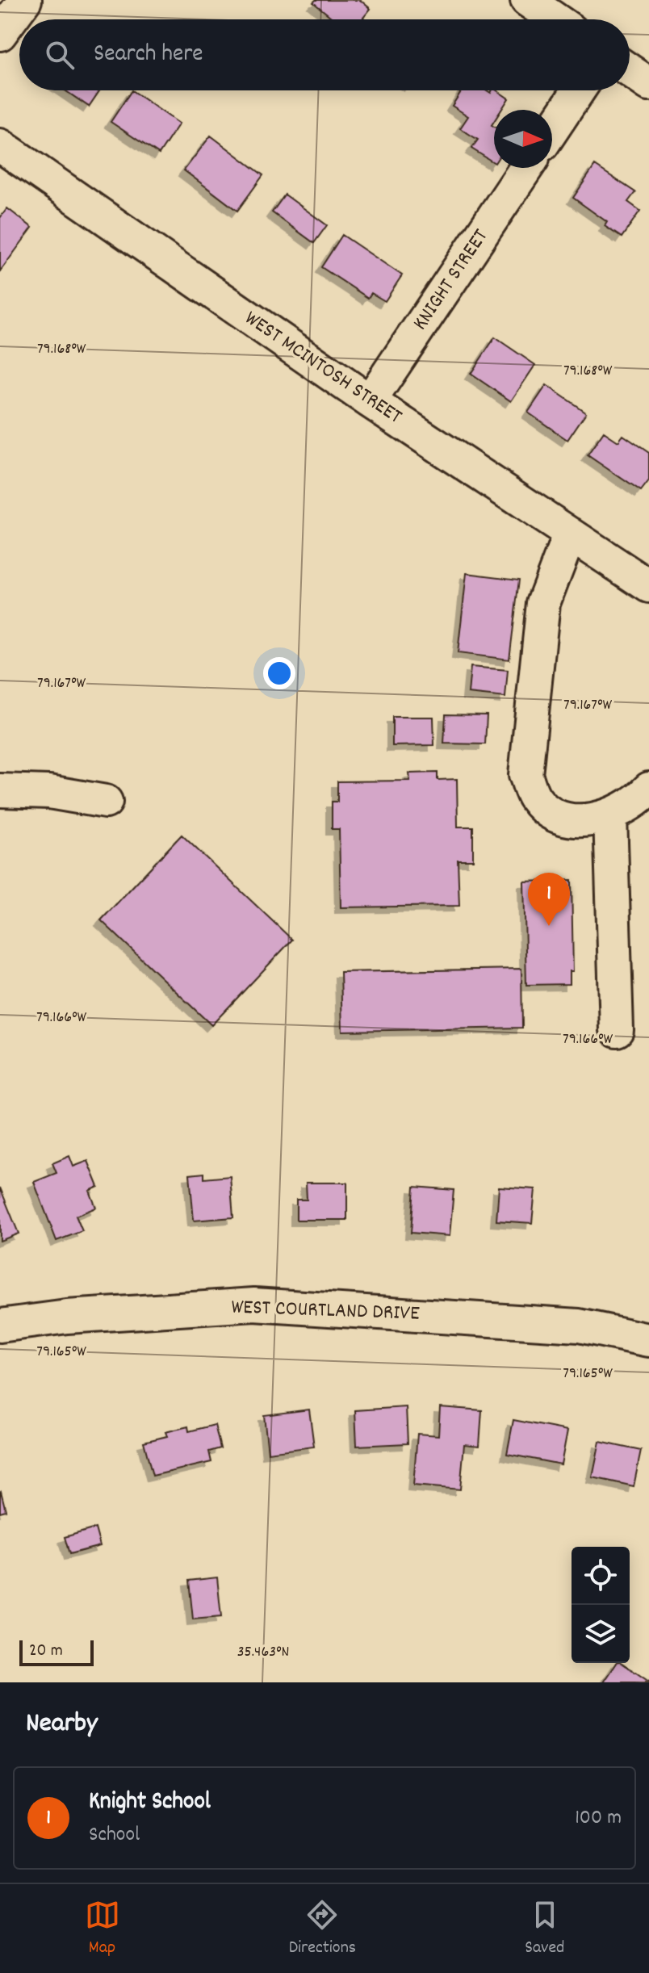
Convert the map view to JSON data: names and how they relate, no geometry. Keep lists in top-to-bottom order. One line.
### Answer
{"streets":{"street":["KNIGHT STREET","WEST MCINTOSH STREET","WEST COURTLAND DRIVE"]},"crossings":[["KNIGHT STREET","WEST MCINTOSH STREET"]],"scale_bar":"20 m","north":"right","page":{"search":"Search here","pins":"1","scale":"20 m","heading":"Nearby","list":[{"mark":"1","name":"Knight School","note":"School","value":"100 m"}],"nav":["Map","Directions","Saved"]},"coordinates":["79.168°W","79.167°W","79.166°W","79.165°W","35.463°N"]}
